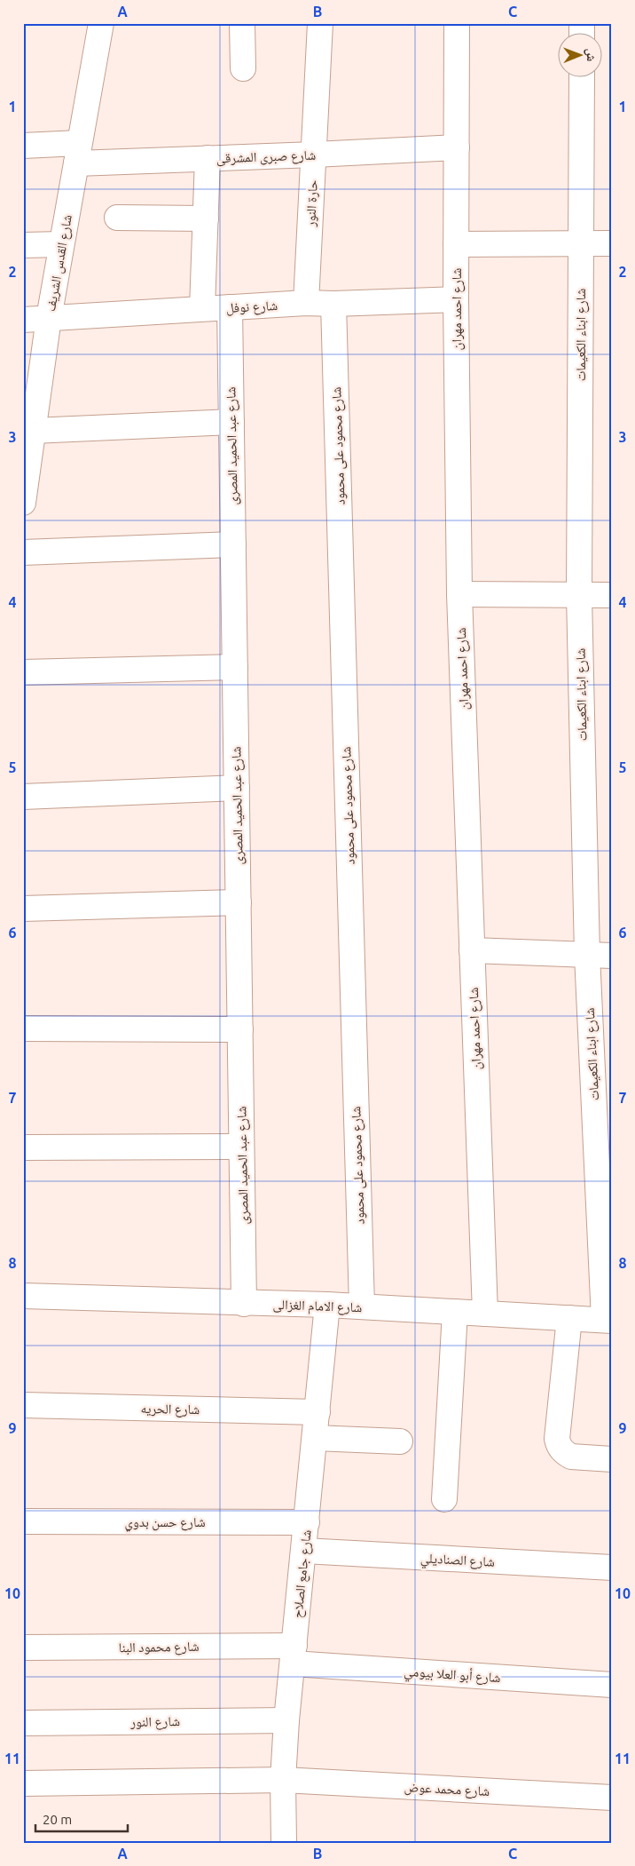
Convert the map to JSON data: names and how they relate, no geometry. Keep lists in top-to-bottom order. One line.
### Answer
{"streets":{"street":["شارع صبرى المشرقى","حارة النور","شارع القدس الشريف","شارع نوفل","شارع احمد مهران","شارع ابناء الكعيمات","شارع عبد الحميد المصرى","شارع محمود على محمود","شارع الامام الغزالى","شارع الحريه","شارع حسن بدوي","شارع الصناديلي","شارع جامع الصلاح","شارع محمود البنا","شارع أبو العلا بيومي","شارع النور","شارع محمد عوض"]},"crossings":[["شارع صبرى المشرقى","حارة النور"],["شارع صبرى المشرقى","شارع القدس الشريف"],["شارع صبرى المشرقى","شارع احمد مهران"],["حارة النور","شارع نوفل"],["شارع القدس الشريف","شارع نوفل"],["شارع نوفل","شارع احمد مهران"],["شارع نوفل","شارع عبد الحميد المصرى"],["شارع نوفل","شارع محمود على محمود"],["شارع احمد مهران","شارع الامام الغزالى"],["شارع ابناء الكعيمات","شارع الامام الغزالى"],["شارع عبد الحميد المصرى","شارع الامام الغزالى"],["شارع محمود على محمود","شارع الامام الغزالى"],["شارع الامام الغزالى","شارع جامع الصلاح"],["شارع الحريه","شارع جامع الصلاح"],["شارع حسن بدوي","شارع جامع الصلاح"],["شارع الصناديلي","شارع جامع الصلاح"],["شارع جامع الصلاح","شارع محمود البنا"],["شارع جامع الصلاح","شارع أبو العلا بيومي"],["شارع جامع الصلاح","شارع النور"],["شارع جامع الصلاح","شارع محمد عوض"],["شارع محمود البنا","شارع أبو العلا بيومي"]],"scale_bar":"20 m","north":"right","grid":{"columns":["A","B","C"],"rows":["1","2","3","4","5","6","7","8","9","10","11"]}}
